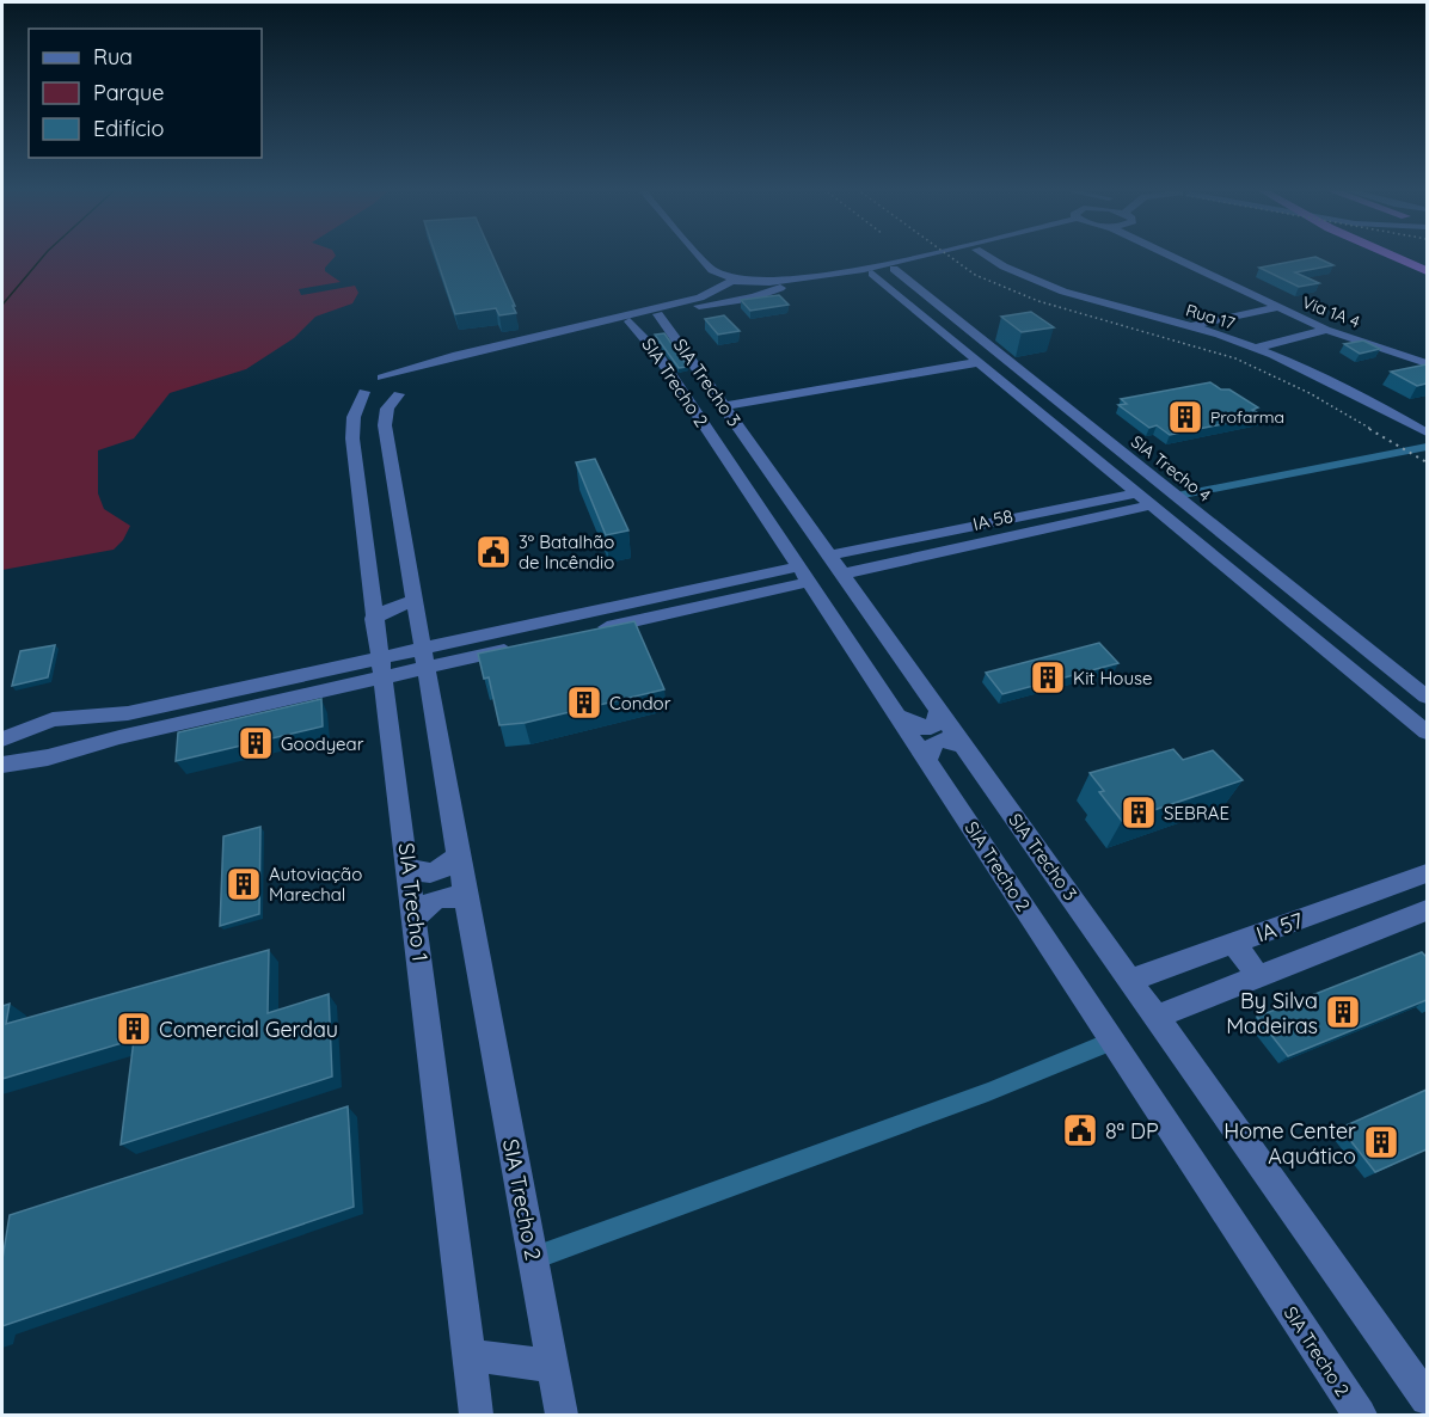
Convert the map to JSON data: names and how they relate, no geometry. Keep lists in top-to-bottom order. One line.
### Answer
{"streets":{"main road":["Via 1A 4","Rua 17","SIA Trecho 2","SIA Trecho 3","SIA Trecho 4","IA 58","SIA Trecho 1","IA 57"]},"crossings":[["SIA Trecho 3","IA 58"],["SIA Trecho 3","IA 57"]],"places":{"building":["Profarma","Kit House","Condor","Goodyear","SEBRAE","Autoviação Marechal","By Silva Madeiras","Comercial Gerdau","Home Center Aquático"],"public building":["3º Batalhão de Incêndio","8ª DP"]},"legend":["Rua","Parque","Edifício"]}
